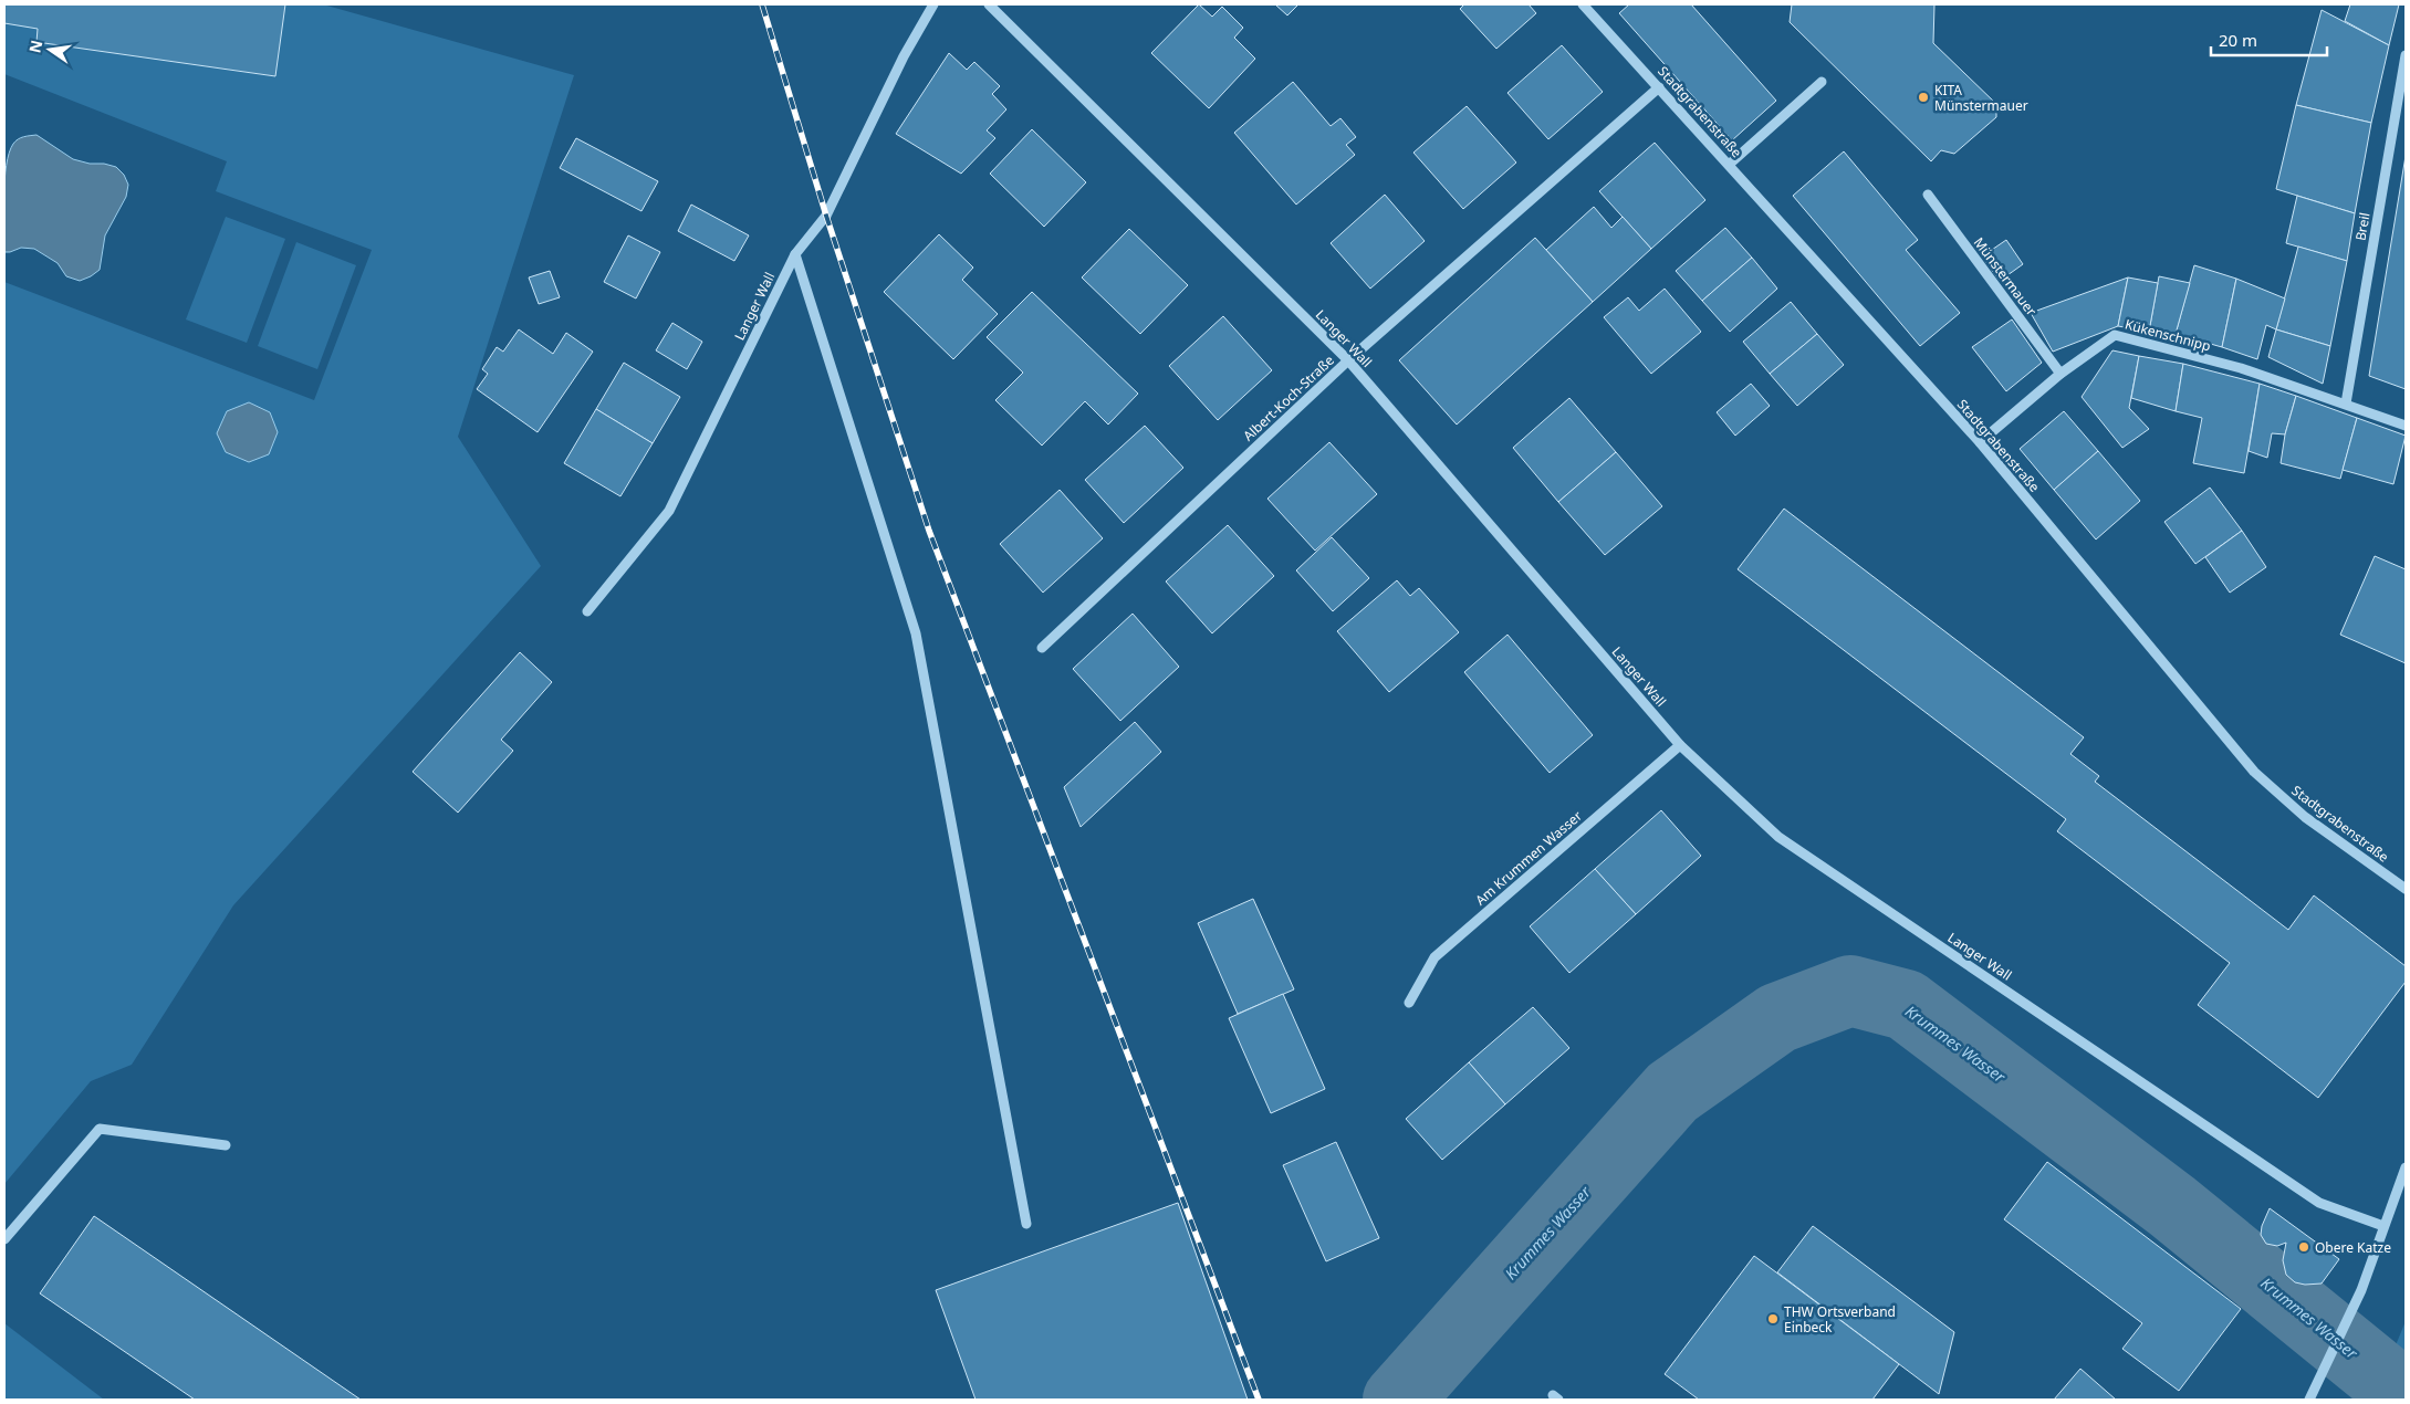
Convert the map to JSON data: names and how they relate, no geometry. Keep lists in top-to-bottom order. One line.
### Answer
{"streets":{"street":["Stadtgrabenstraße","Breil","Münstermauer","Langer Wall","Kükenschnipp","Albert-Koch-Straße","Am Krummen Wasser"]},"crossings":[["Stadtgrabenstraße","Kükenschnipp"],["Stadtgrabenstraße","Albert-Koch-Straße"],["Breil","Kükenschnipp"],["Münstermauer","Kükenschnipp"],["Langer Wall","Albert-Koch-Straße"],["Langer Wall","Am Krummen Wasser"]],"water":["Krummes Wasser"],"places":["KITA Münstermauer","Obere Katze","THW Ortsverband Einbeck"],"scale_bar":"20 m","north":"left"}
